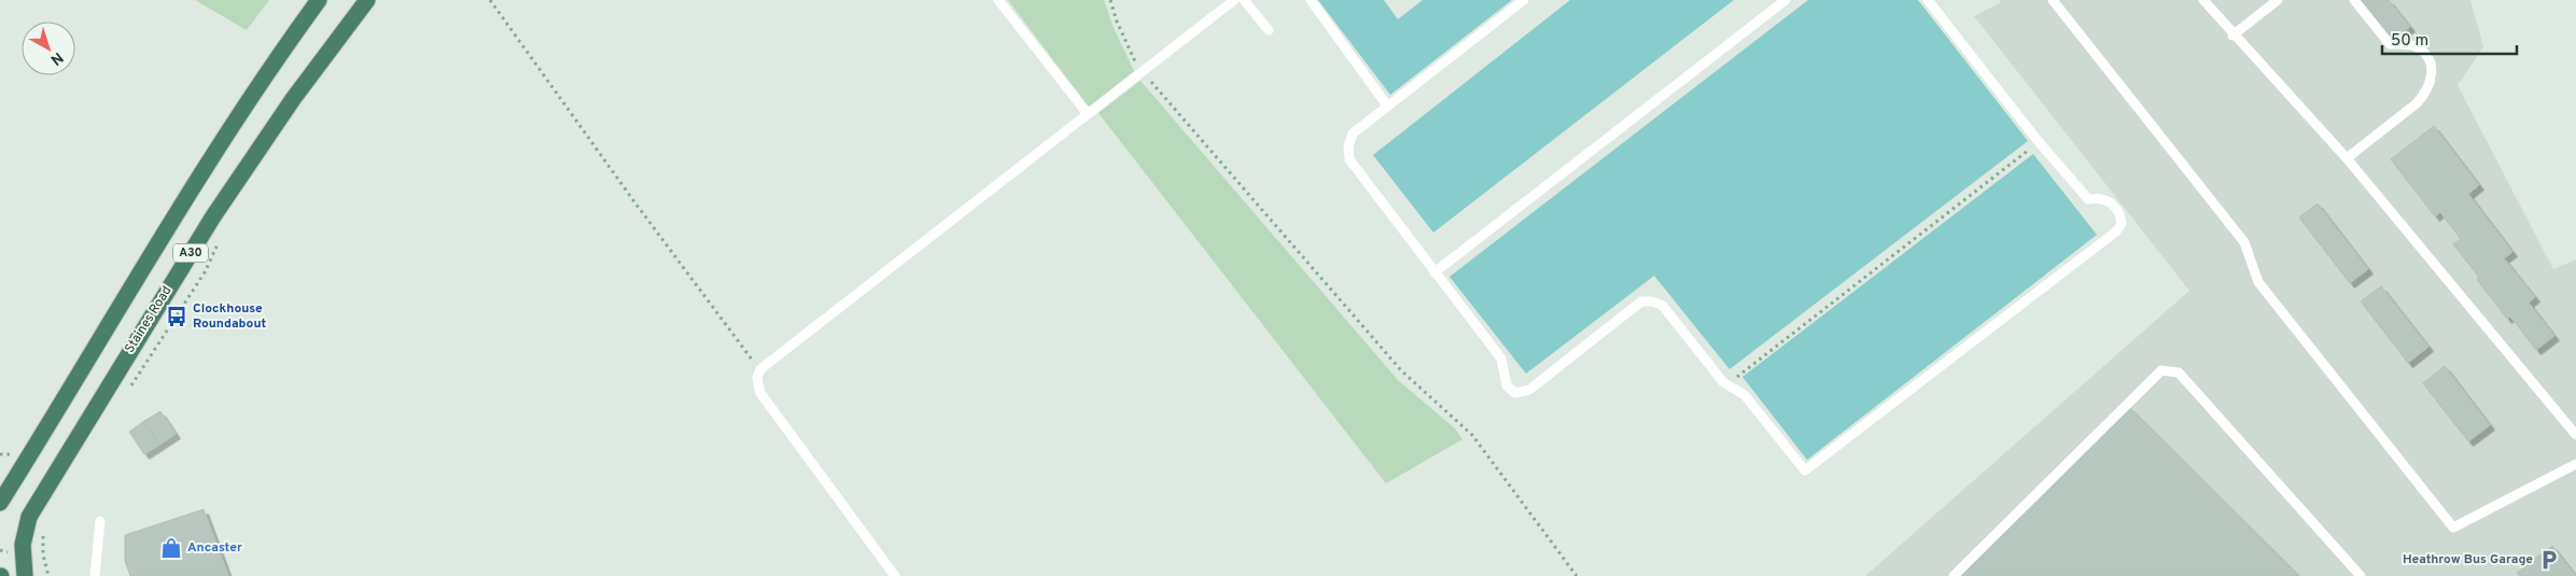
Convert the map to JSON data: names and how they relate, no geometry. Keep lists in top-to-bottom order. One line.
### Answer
{"streets":{"highway":["A30","Staines Road"]},"places":{"bus stop":["Clockhouse Roundabout"],"shop":["Ancaster"],"parking":["Heathrow Bus Garage"]},"scale_bar":"50 m","north":"bottom right"}
